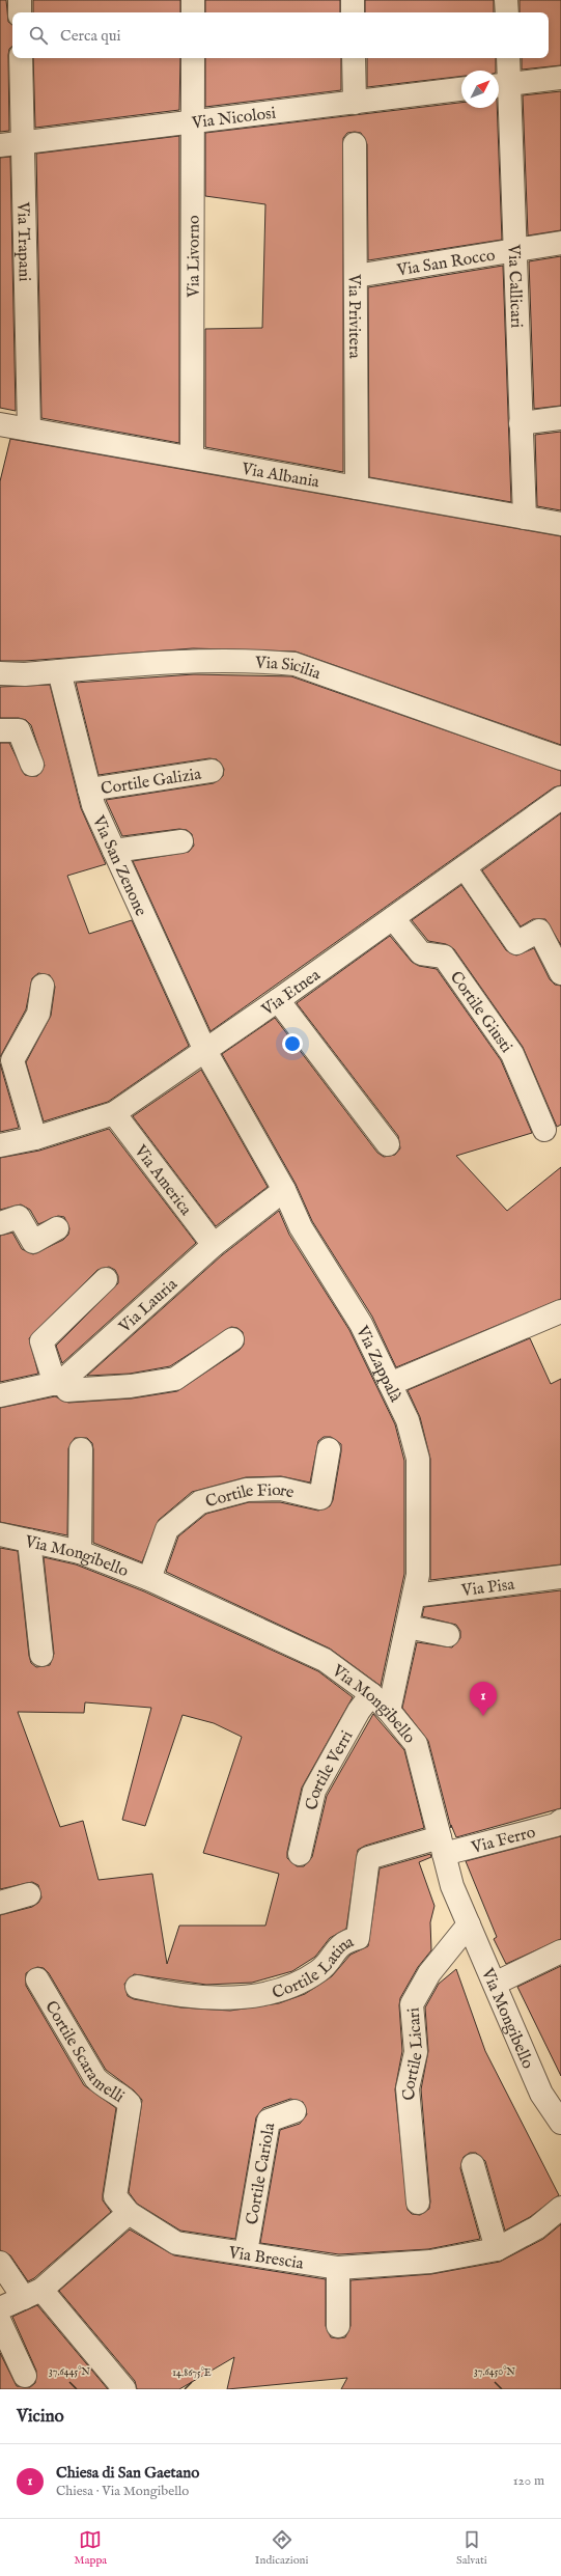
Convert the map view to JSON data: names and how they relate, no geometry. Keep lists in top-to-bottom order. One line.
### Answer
{"streets":{"street":["Via Nicolosi","Via Trapani","Via Livorno","Via San Rocco","Via Callicari","Via Privitera","Via Albania","Via Sicilia","Cortile Galizia","Via San Zenone","Via Etnea","Cortile Giusti","Via America","Via Lauria","Via Zappalà","Cortile Fiore","Via Mongibello","Via Pisa","Cortile Verri","Via Ferro","Cortile Latina","Cortile Scaramelli","Cortile Licari","Cortile Cariola","Via Brescia"]},"crossings":[["Via Nicolosi","Via Trapani"],["Via Nicolosi","Via Livorno"],["Via Trapani","Via Albania"],["Via Livorno","Via Albania"],["Via San Rocco","Via Callicari"],["Via San Rocco","Via Privitera"],["Via Callicari","Via Albania"],["Via Privitera","Via Albania"],["Via Sicilia","Via San Zenone"],["Cortile Galizia","Via San Zenone"],["Via San Zenone","Via Etnea"],["Via San Zenone","Via Zappalà"],["Via Etnea","Cortile Giusti"],["Via Etnea","Via America"],["Via Etnea","Via Zappalà"],["Via America","Via Lauria"],["Via Lauria","Via Zappalà"],["Via Zappalà","Via Mongibello"],["Via Zappalà","Via Pisa"],["Cortile Fiore","Via Mongibello"],["Via Mongibello","Cortile Verri"],["Via Mongibello","Via Ferro"],["Via Mongibello","Cortile Latina"],["Via Mongibello","Cortile Licari"],["Via Ferro","Cortile Latina"],["Cortile Scaramelli","Via Brescia"],["Cortile Cariola","Via Brescia"]],"north":"top right","page":{"search":"Cerca qui","pins":"1","heading":"Vicino","list":[{"mark":"1","name":"Chiesa di San Gaetano","note":"Chiesa · Via Mongibello","value":"120 m"}],"nav":["Mappa","Indicazioni","Salvati"]},"coordinates":["37.6445°N","37.6450°N","14.8675°E"]}
